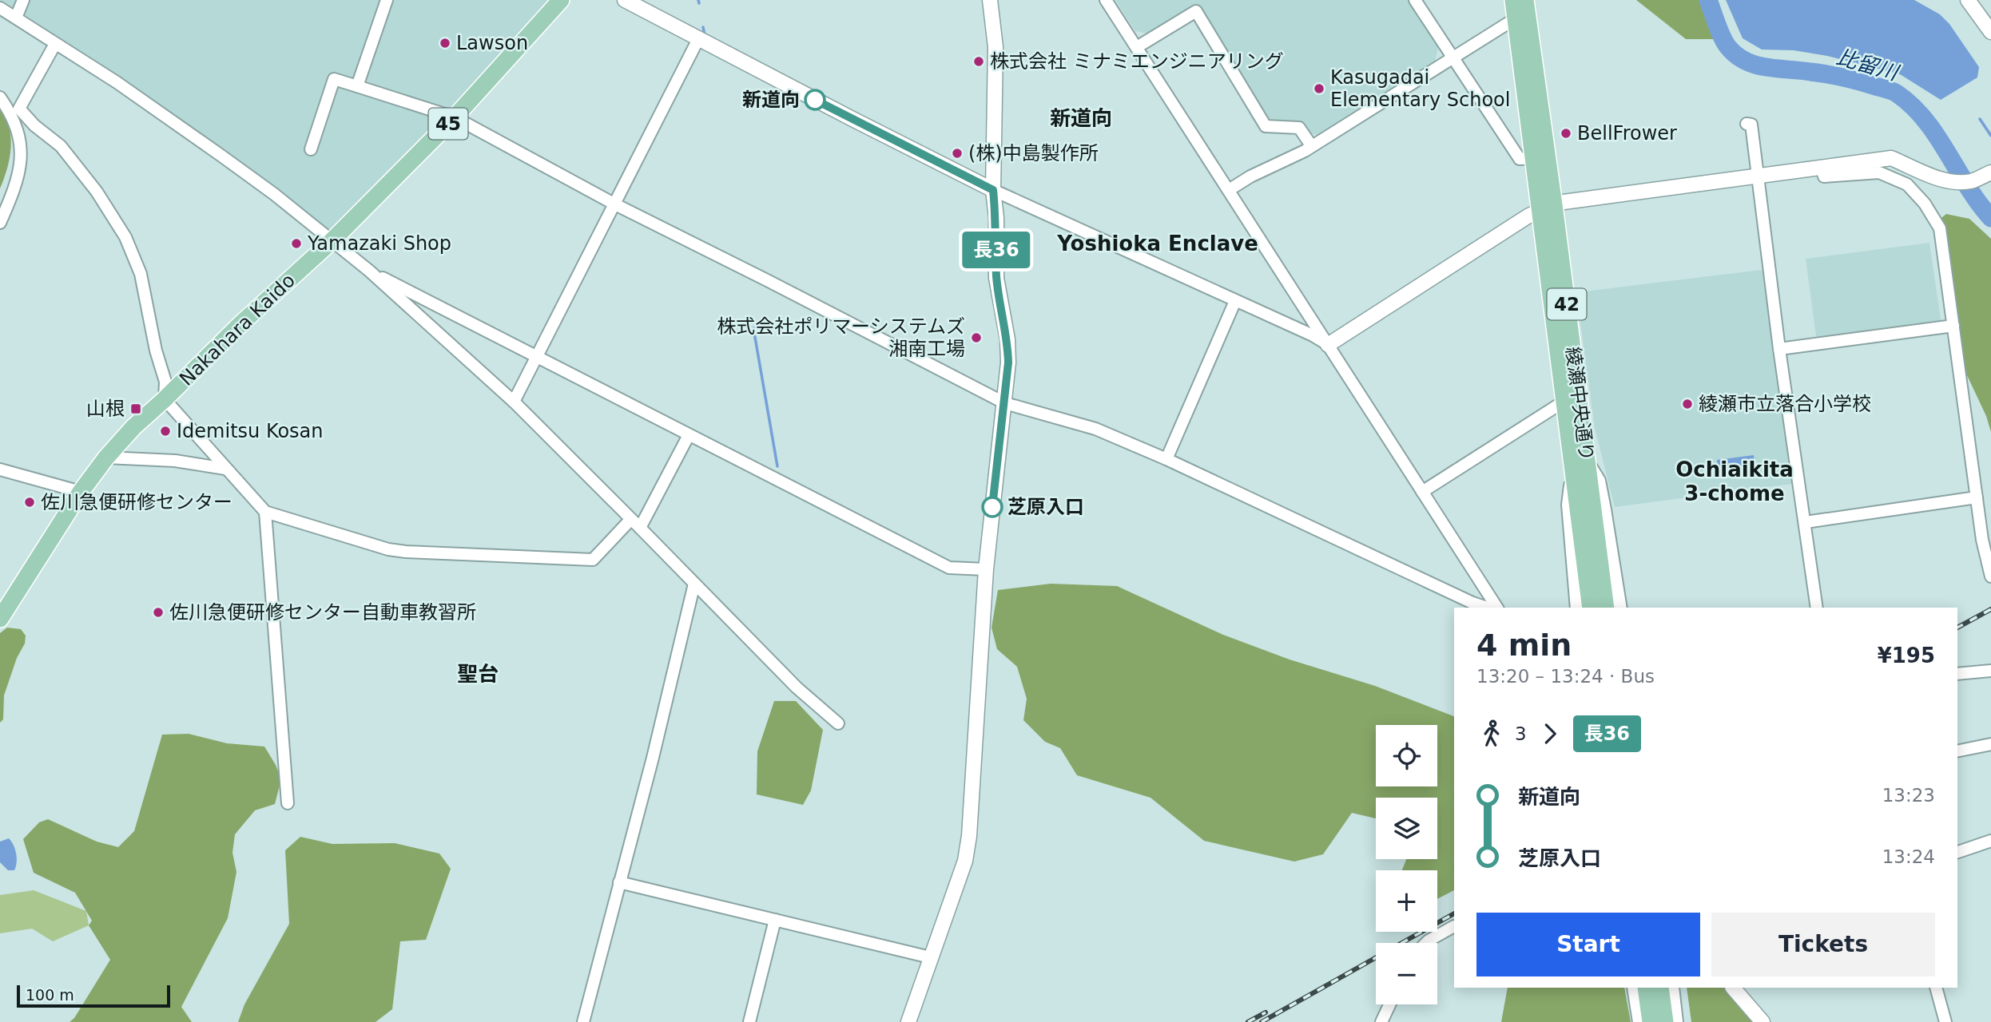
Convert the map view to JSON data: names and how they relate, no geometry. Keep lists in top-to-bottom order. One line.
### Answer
{"streets":{"main road":["45","42","Nakahara Kaido","綾瀬中央通り"]},"districts":["新道向","Yoshioka Enclave","Ochiaikita 3-chome","聖台"],"water":["比留川"],"places":{"other":["Lawson","株式会社 ミナミエンジニアリング","Kasugadai Elementary School","新道向","BellFrower","(株)中島製作所","Yamazaki Shop","株式会社ポリマーシステムズ 湘南工場","綾瀬市立落合小学校","Idemitsu Kosan","佐川急便研修センター","芝原入口","佐川急便研修センター自動車教習所"],"transit":["山根"]},"lines":["bus line 長36"],"scale_bar":"100 m","page":{"on_map":"長36","heading":["4 min","13:20 – 13:24 · Bus","¥195"],"legs":["3","長36"],"map_buttons":["+","−"],"list":[{"name":"新道向","value":"13:23"},{"name":"芝原入口","value":"13:24"}],"buttons":["Start","Tickets"],"scale":"100 m"}}
